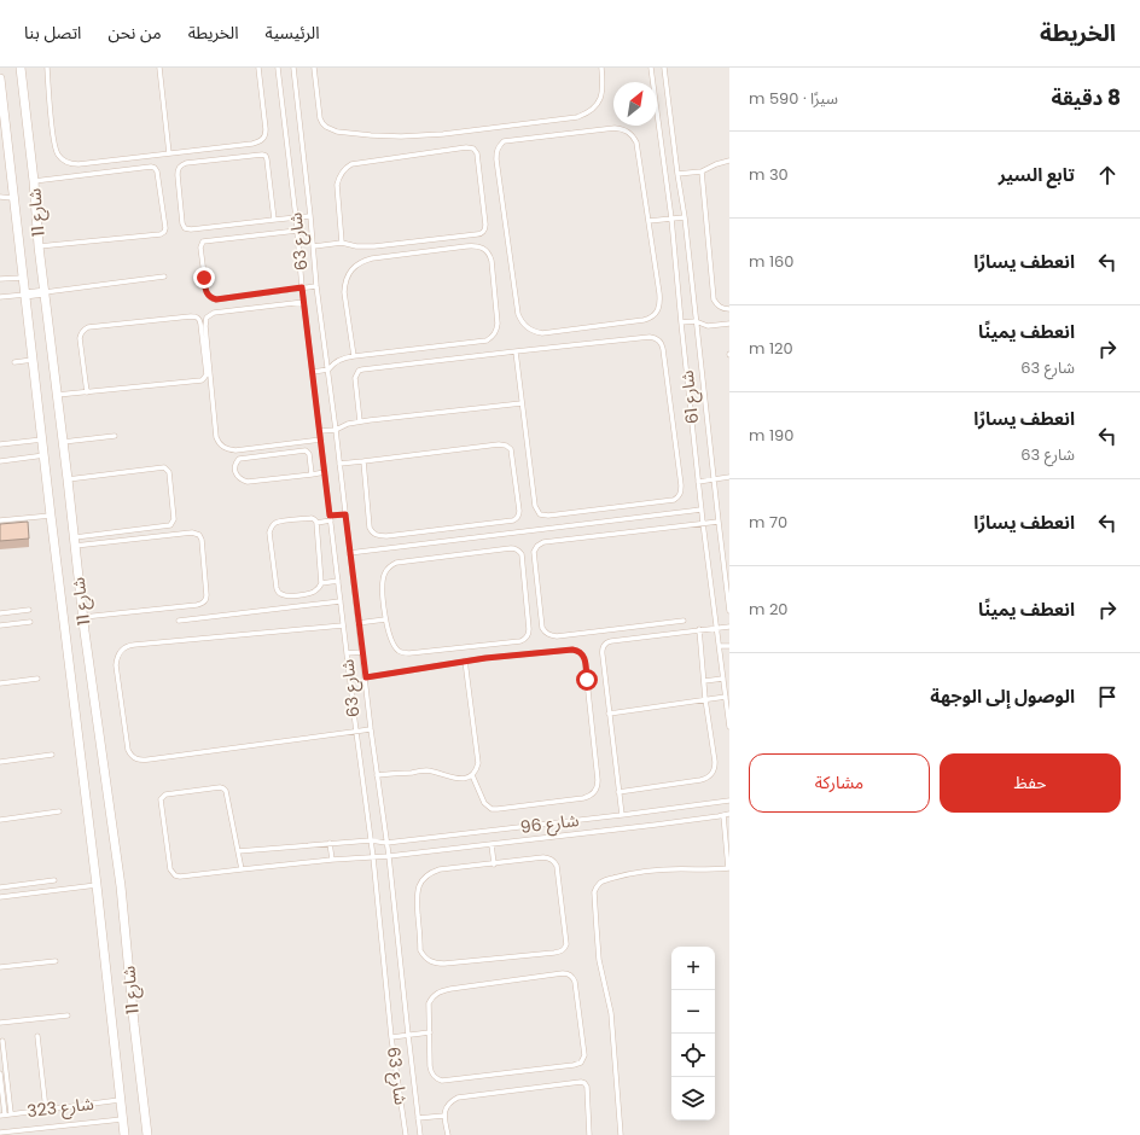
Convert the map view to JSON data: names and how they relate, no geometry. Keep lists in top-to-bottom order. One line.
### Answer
{"streets":{"street":["شارع 11"],"lane":["شارع 63","شارع 61","شارع 96","شارع 323"]},"crossings":[["شارع 11","شارع 323"],["شارع 63","شارع 96"]],"north":"top right","page":{"header":"الخريطة","nav":["الرئيسية","الخريطة","من نحن","اتصل بنا"],"heading":["8 دقيقة","سيرًا · 590 m"],"list":[["تابع السير","30 m"],["انعطف يسارًا","160 m"],["انعطف يمينًا","شارع 63","120 m"],["انعطف يسارًا","شارع 63","190 m"],["انعطف يسارًا","70 m"],["انعطف يمينًا","20 m"],"الوصول إلى الوجهة"],"buttons":["حفظ","مشاركة"],"map_buttons":["+","−"]}}
